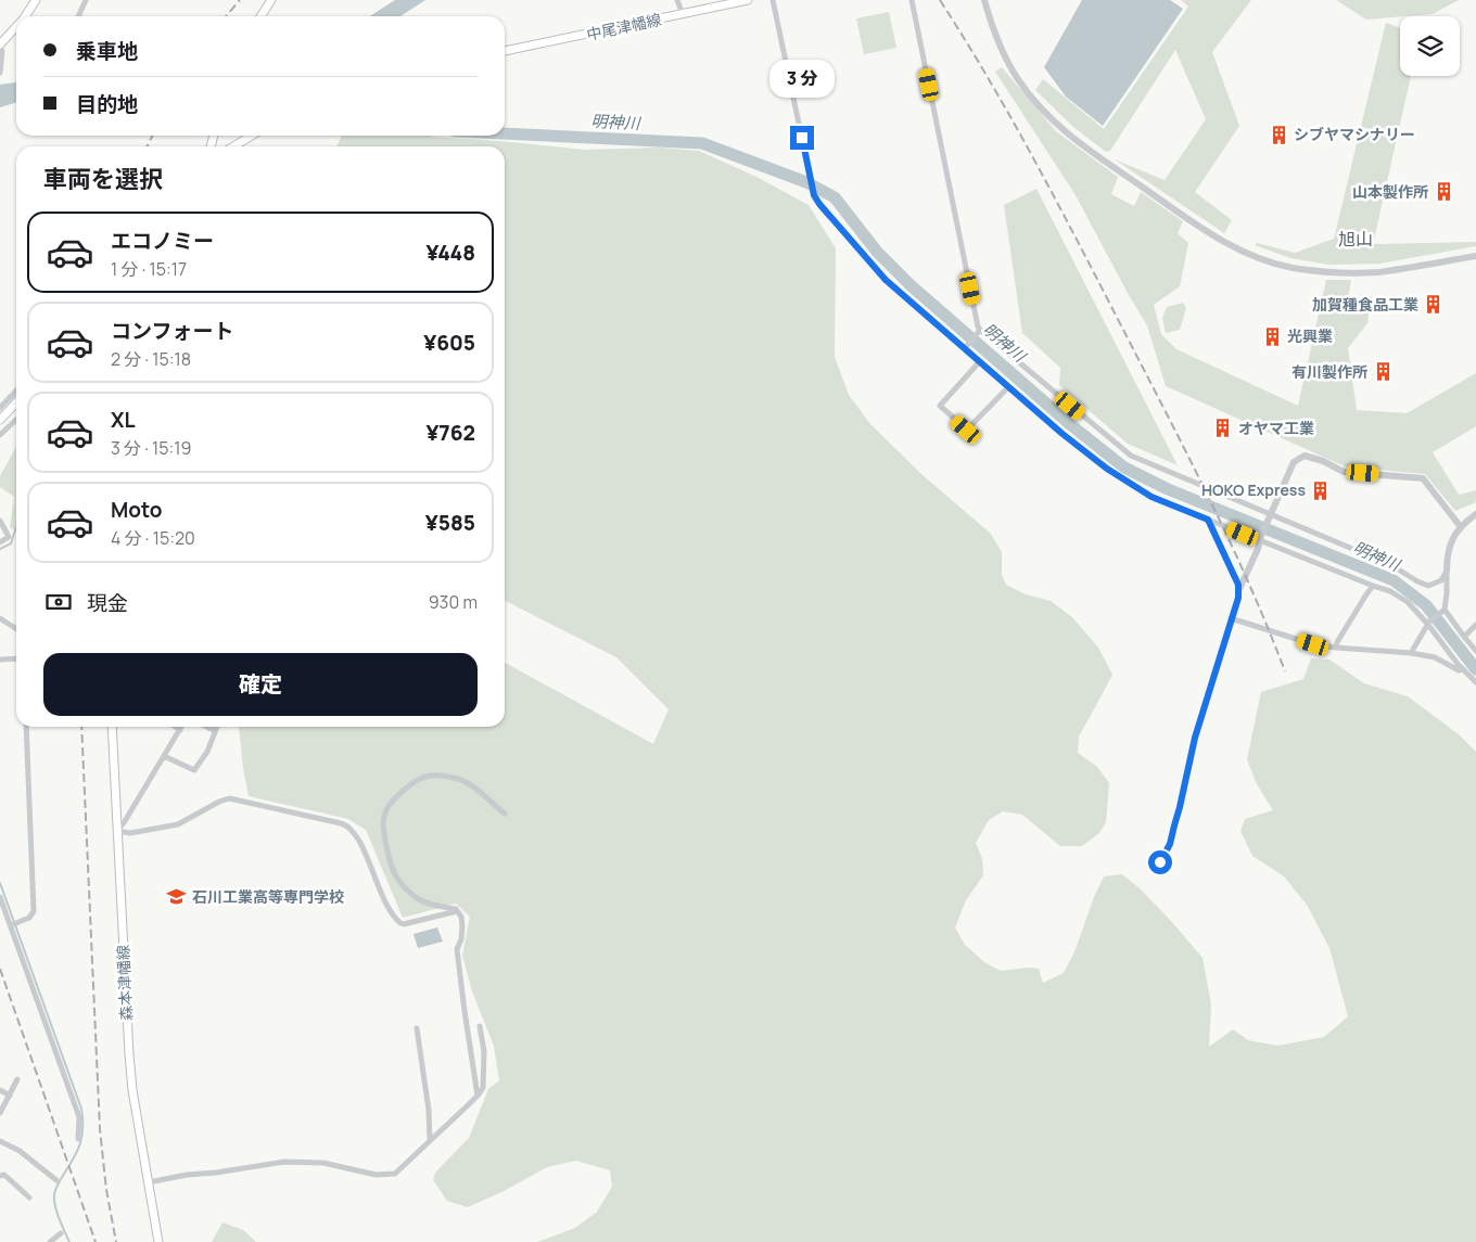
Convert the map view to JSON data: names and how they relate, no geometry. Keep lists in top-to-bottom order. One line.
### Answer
{"streets":{"main road":["中尾津幡線","森本津幡線"]},"districts":["旭山"],"water":["明神川"],"places":{"building":["シブヤマシナリー","山本製作所","加賀種食品工業","光興業","有川製作所","オヤマ工業","HOKO Express"],"school or university":["石川工業高等専門学校"]},"page":{"banner":["乗車地","目的地"],"bubble":"3 分","heading":"車両を選択","list":[{"name":"エコノミー","note":"1 分 · 15:17","value":"¥448"},{"name":"コンフォート","note":"2 分 · 15:18","value":"¥605"},{"name":"XL","note":"3 分 · 15:19","value":"¥762"},{"name":"Moto","note":"4 分 · 15:20","value":"¥585"}],"pay":["現金","930 m"],"buttons":"確定"}}
